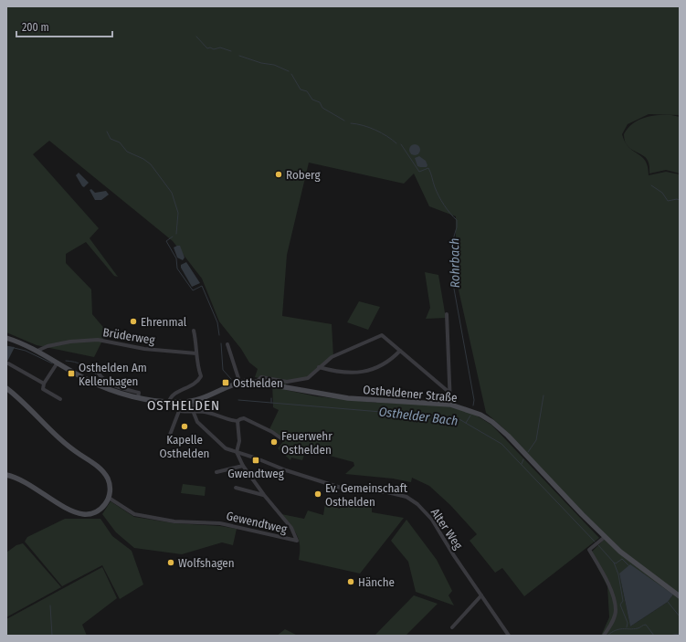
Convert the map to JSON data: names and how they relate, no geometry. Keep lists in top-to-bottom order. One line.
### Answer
{"streets":{"main road":["Ostheldener Straße"],"street":["Brüderweg","Gewendtweg","Alter Weg"]},"crossings":[["Brüderweg","Ostheldener Straße"],["Gewendtweg","Alter Weg"]],"districts":["OSTHELDEN"],"water":["Rohrbach","Osthelder Bach"],"places":{"other":["Roberg","Ehrenmal","Kapelle Osthelden","Feuerwehr Osthelden","Ev. Gemeinschaft Osthelden","Wolfshagen","Hänche"],"transit":["Osthelden Am Kellenhagen","Osthelden","Gwendtweg"]},"scale_bar":"200 m"}
